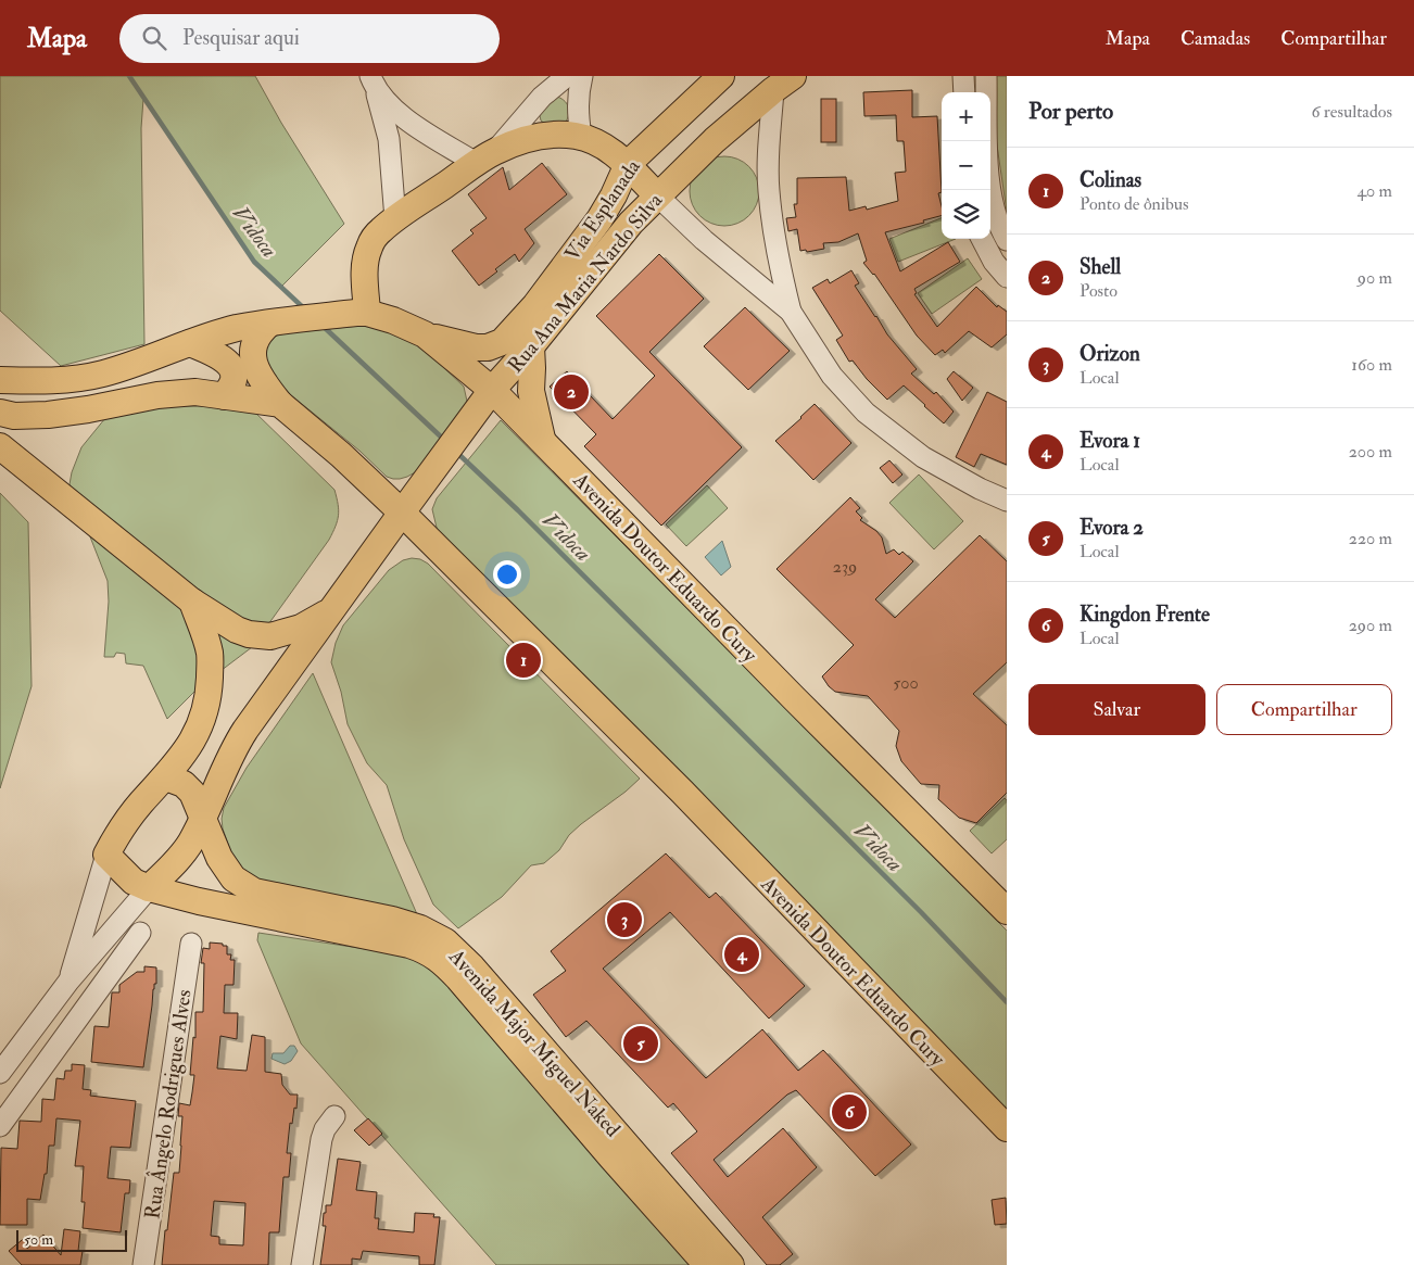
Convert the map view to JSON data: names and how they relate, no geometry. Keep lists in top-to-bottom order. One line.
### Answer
{"streets":{"main road":["Via Esplanada","Rua Ana Maria Nardo Silva","Avenida Doutor Eduardo Cury","Avenida Major Miguel Naked"],"street":["Rua Ângelo Rodrigues Alves"]},"crossings":[["Via Esplanada","Avenida Doutor Eduardo Cury"],["Rua Ana Maria Nardo Silva","Avenida Doutor Eduardo Cury"],["Rua Ana Maria Nardo Silva","Avenida Major Miguel Naked"]],"water":["Vidoca"],"house_numbers":["239","500"],"scale_bar":"50 m","page":{"header":"Mapa","search":"Pesquisar aqui","nav":["Mapa","Camadas","Compartilhar"],"heading":["Por perto","6 resultados"],"map_buttons":["+","−"],"list":[{"mark":"1","name":"Colinas","note":"Ponto de ônibus","value":"40 m"},{"mark":"2","name":"Shell","note":"Posto","value":"90 m"},{"mark":"3","name":"Orizon","note":"Local","value":"160 m"},{"mark":"4","name":"Evora 1","note":"Local","value":"200 m"},{"mark":"5","name":"Evora 2","note":"Local","value":"220 m"},{"mark":"6","name":"Kingdon Frente","note":"Local","value":"290 m"}],"pins":["2","1","3","4","5","6"],"buttons":["Salvar","Compartilhar"],"scale":"50 m"}}
